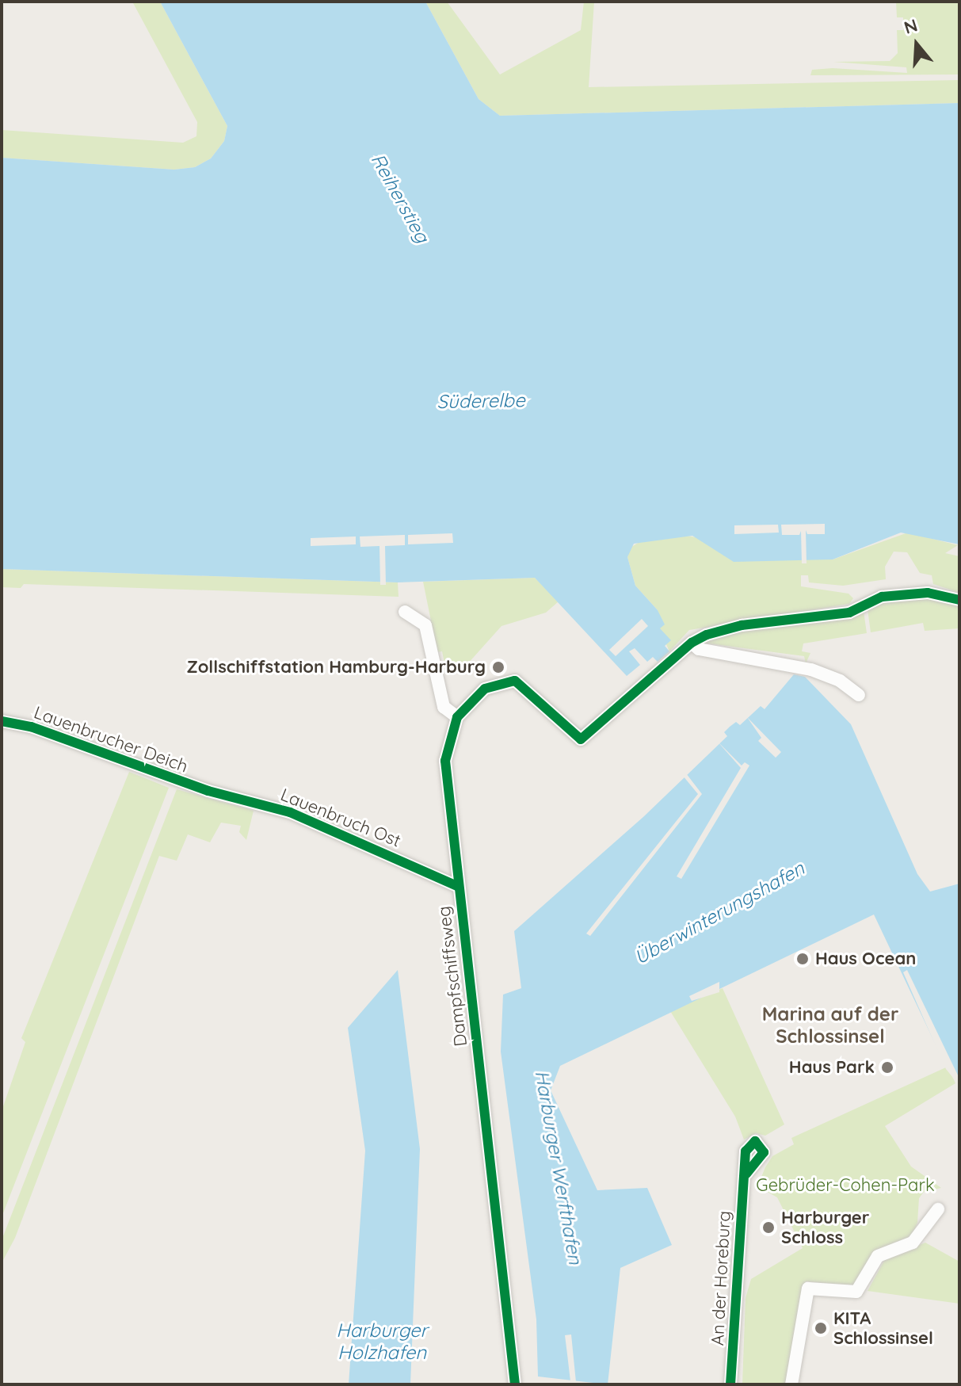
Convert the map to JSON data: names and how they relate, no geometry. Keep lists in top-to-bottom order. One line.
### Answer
{"streets":{"street":["Lauenbrucher Deich","Lauenbruch Ost","Dampfschiffsweg","An der Horeburg"]},"crossings":[["Lauenbrucher Deich","Lauenbruch Ost"],["Lauenbruch Ost","Dampfschiffsweg"]],"districts":["Marina auf der Schlossinsel"],"water":["Reiherstieg","Süderelbe","Überwinterungshafen","Harburger Werfthafen","Harburger Holzhafen"],"parks":["Gebrüder-Cohen-Park"],"places":["Zollschiffstation Hamburg-Harburg","Haus Ocean","Haus Park","Harburger Schloss","KITA Schlossinsel"],"north":"top"}
